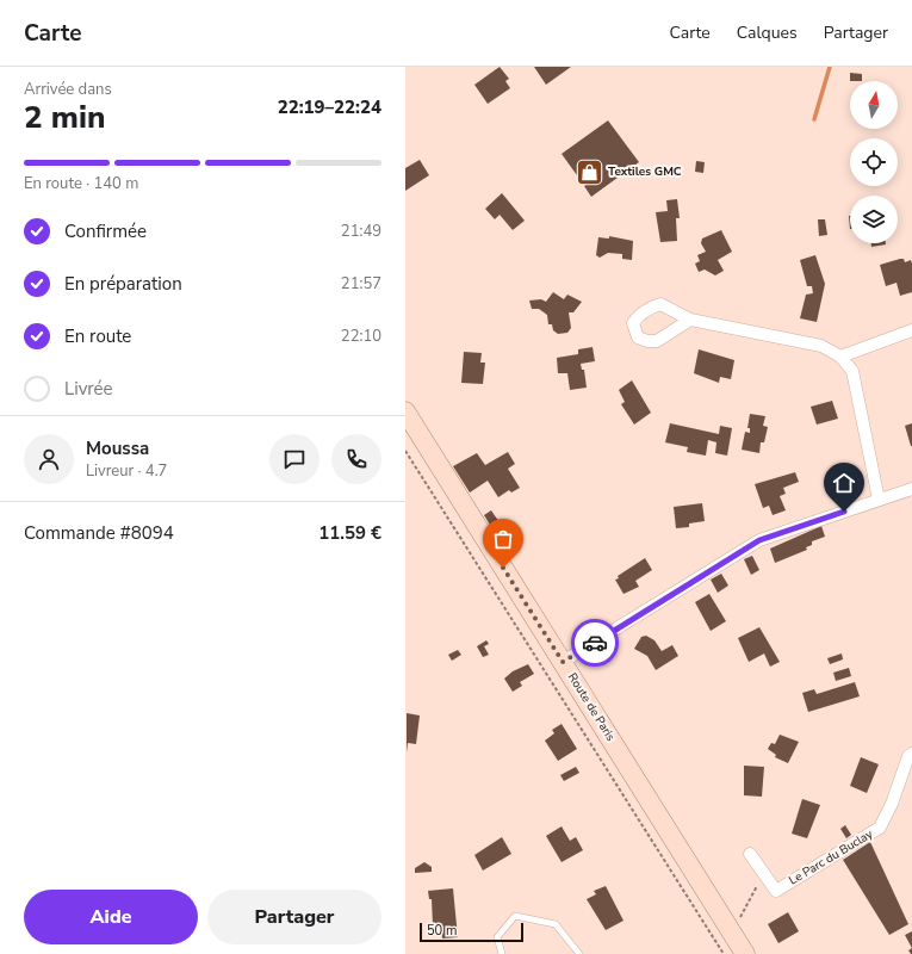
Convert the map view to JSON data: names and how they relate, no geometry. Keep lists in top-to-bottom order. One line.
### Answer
{"streets":{"main road":["Route de Paris"],"street":["Le Parc du Buclay"]},"places":{"shop":["Textiles GMC"]},"scale_bar":"50 m","north":"top","page":{"header":"Carte","nav":["Carte","Calques","Partager"],"heading":["2 min","Arrivée dans","22:19–22:24"],"panel":["Moussa","Livreur · 4.7","Commande #8094","11.59 €"],"bar":"En route · 140 m","list":[["Confirmée","21:49"],["En préparation","21:57"],["En route","22:10"],"Livrée"],"buttons":["Aide","Partager"],"scale":"50 m"}}
